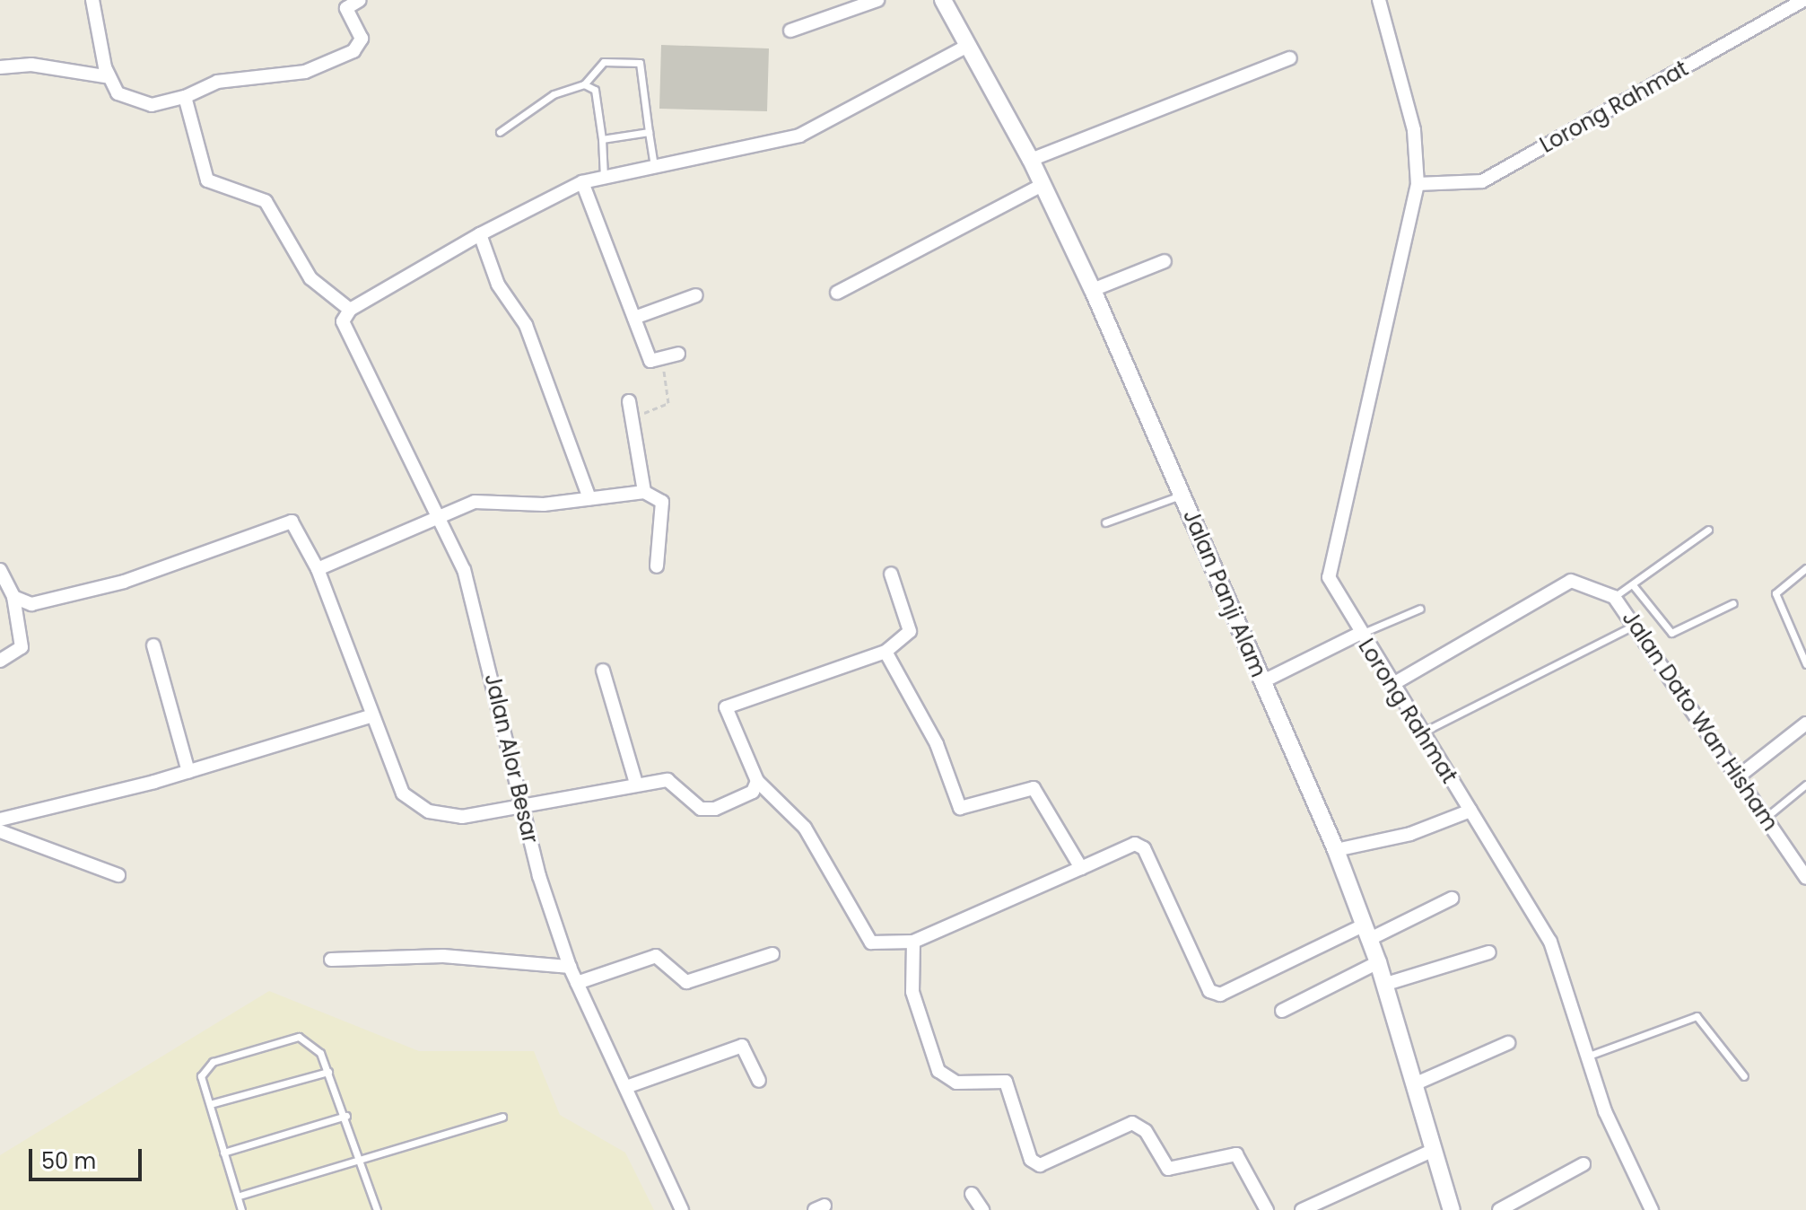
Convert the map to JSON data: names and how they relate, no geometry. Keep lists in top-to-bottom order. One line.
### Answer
{"streets":{"main road":["Jalan Panji Alam"],"street":["Lorong Rahmat","Jalan Dato Wan Hisham","Jalan Alor Besar"]},"crossings":[["Lorong Rahmat","Jalan Dato Wan Hisham"]],"scale_bar":"50 m"}
